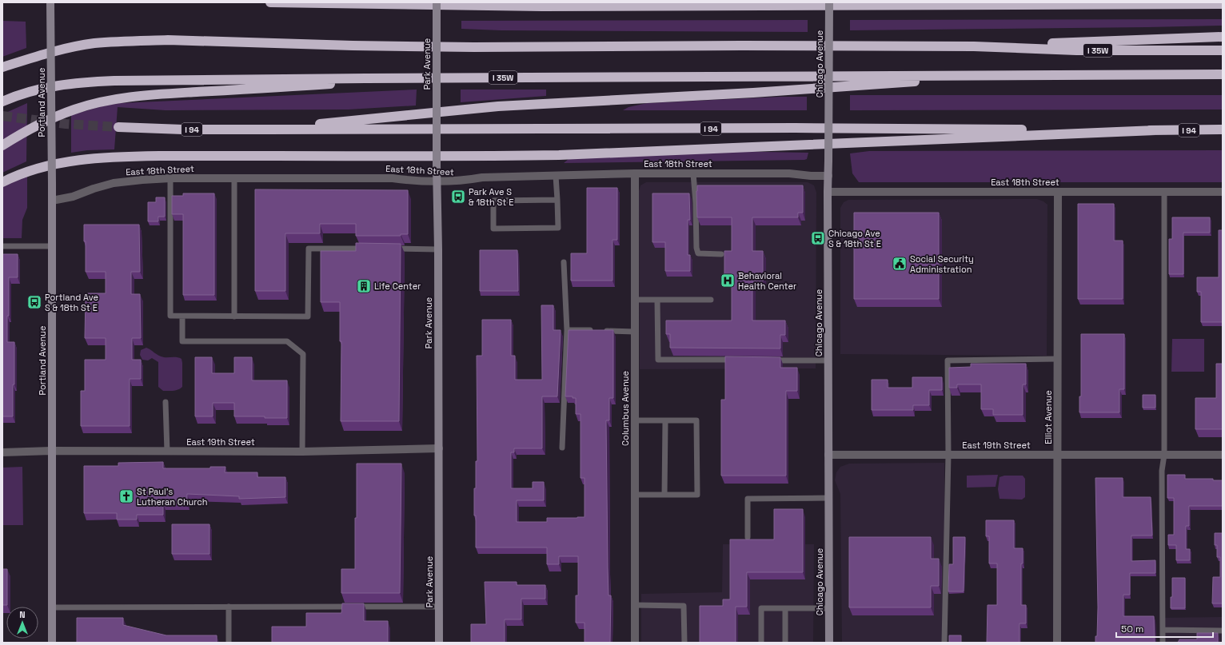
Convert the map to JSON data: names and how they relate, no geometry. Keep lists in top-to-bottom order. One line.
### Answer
{"streets":{"highway":["I 35W","I 94"],"street":["Park Avenue","Chicago Avenue","Portland Avenue","East 18th Street","Columbus Avenue","Elliot Avenue","East 19th Street"]},"crossings":[["Park Avenue","East 18th Street"],["Park Avenue","East 19th Street"],["Chicago Avenue","East 18th Street"],["Chicago Avenue","East 19th Street"],["Portland Avenue","East 18th Street"],["Portland Avenue","East 19th Street"],["East 18th Street","Columbus Avenue"],["East 18th Street","Elliot Avenue"],["Elliot Avenue","East 19th Street"]],"places":{"bus stop":["Park Ave S & 18th St E","Chicago Ave S & 18th St E","Portland Ave S & 18th St E"],"public building":["Social Security Administration"],"hospital":["Behavioral Health Center"],"building":["Life Center"],"church":["St Paul's Lutheran Church"]},"scale_bar":"50 m","north":"top"}
